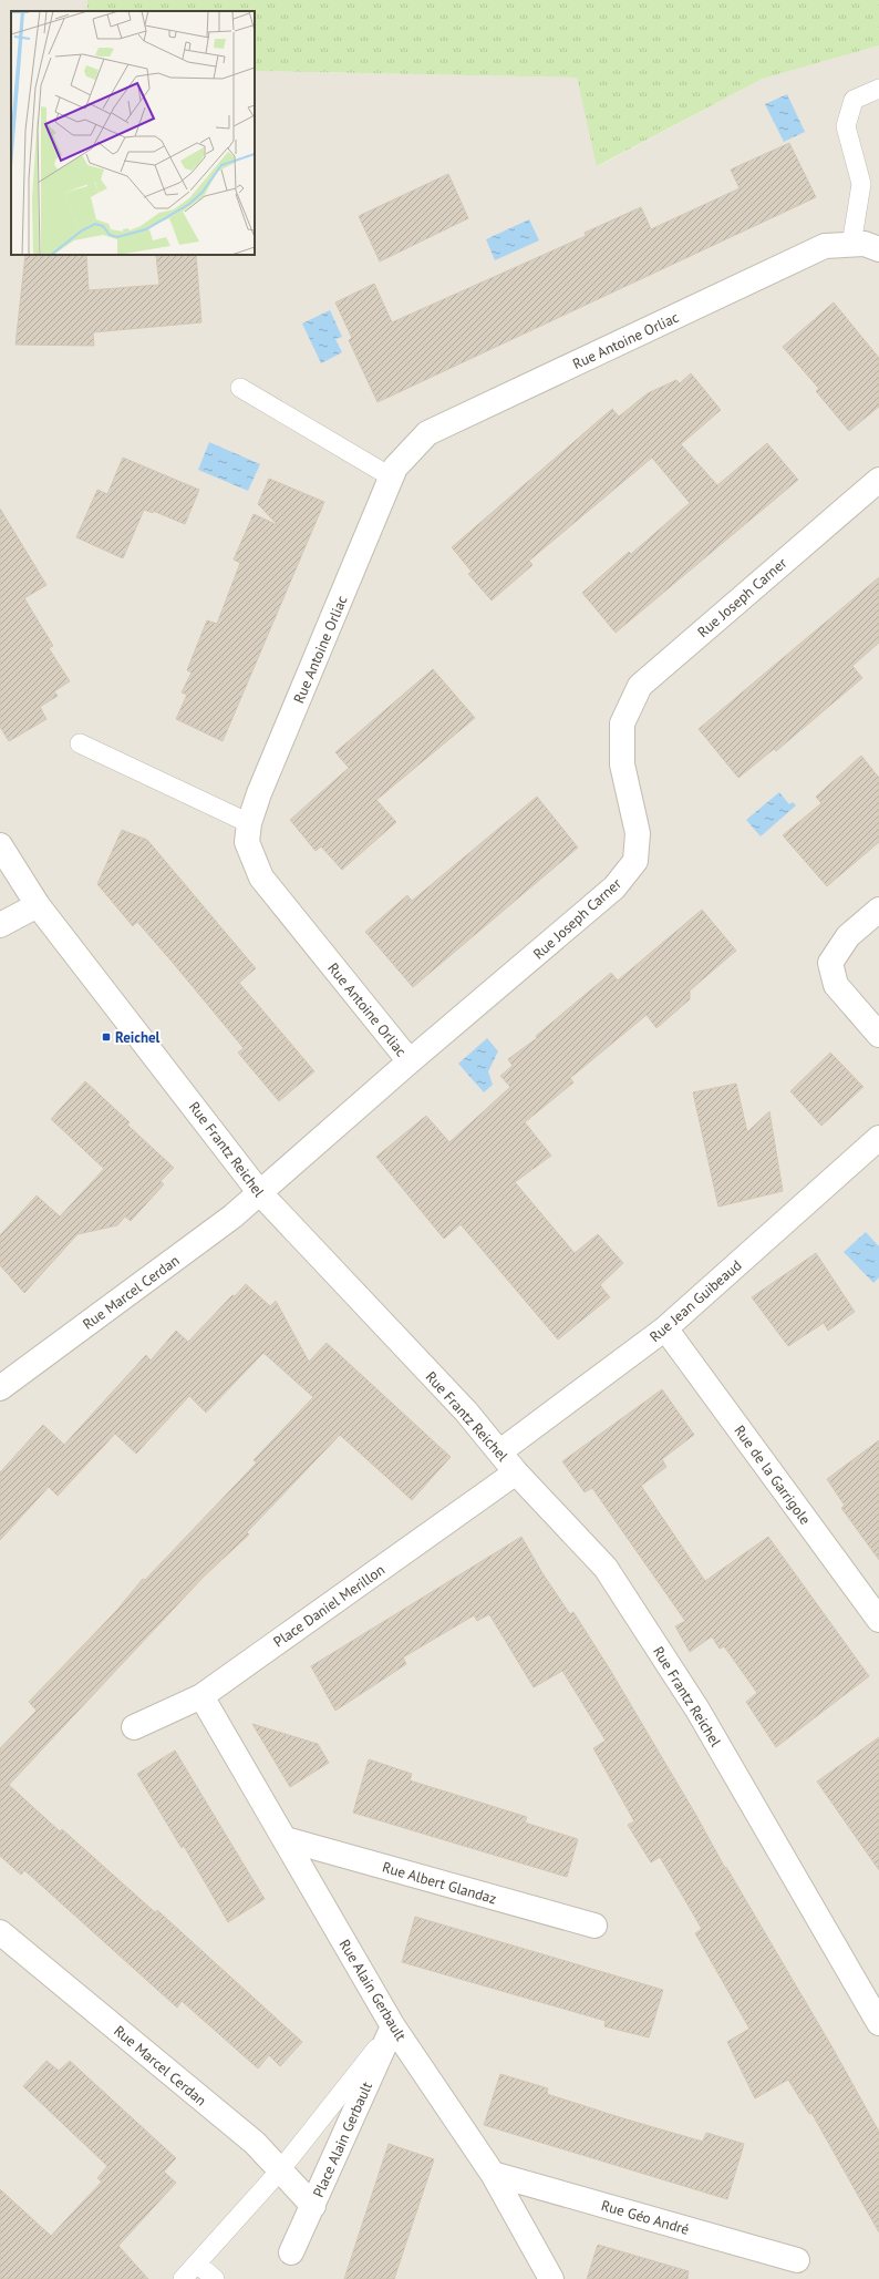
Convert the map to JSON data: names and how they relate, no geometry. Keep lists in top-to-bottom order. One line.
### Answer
{"streets":{"street":["Rue Antoine Orliac","Rue Joseph Carner","Rue Frantz Reichel","Rue Marcel Cerdan","Rue Jean Guibeaud","Rue de la Garrigole","Place Daniel Merillon","Rue Albert Glandaz","Rue Alain Gerbault","Place Alain Gerbault","Rue Géo André"]},"crossings":[["Rue Antoine Orliac","Rue Joseph Carner"],["Rue Joseph Carner","Rue Frantz Reichel"],["Rue Joseph Carner","Rue Marcel Cerdan"],["Rue Frantz Reichel","Rue Marcel Cerdan"],["Rue Frantz Reichel","Rue Jean Guibeaud"],["Rue Frantz Reichel","Place Daniel Merillon"],["Rue Marcel Cerdan","Place Alain Gerbault"],["Rue Jean Guibeaud","Rue de la Garrigole"],["Place Daniel Merillon","Rue Alain Gerbault"],["Rue Albert Glandaz","Rue Alain Gerbault"],["Rue Alain Gerbault","Place Alain Gerbault"],["Rue Alain Gerbault","Rue Géo André"]],"places":{"transit":["Reichel"]}}
